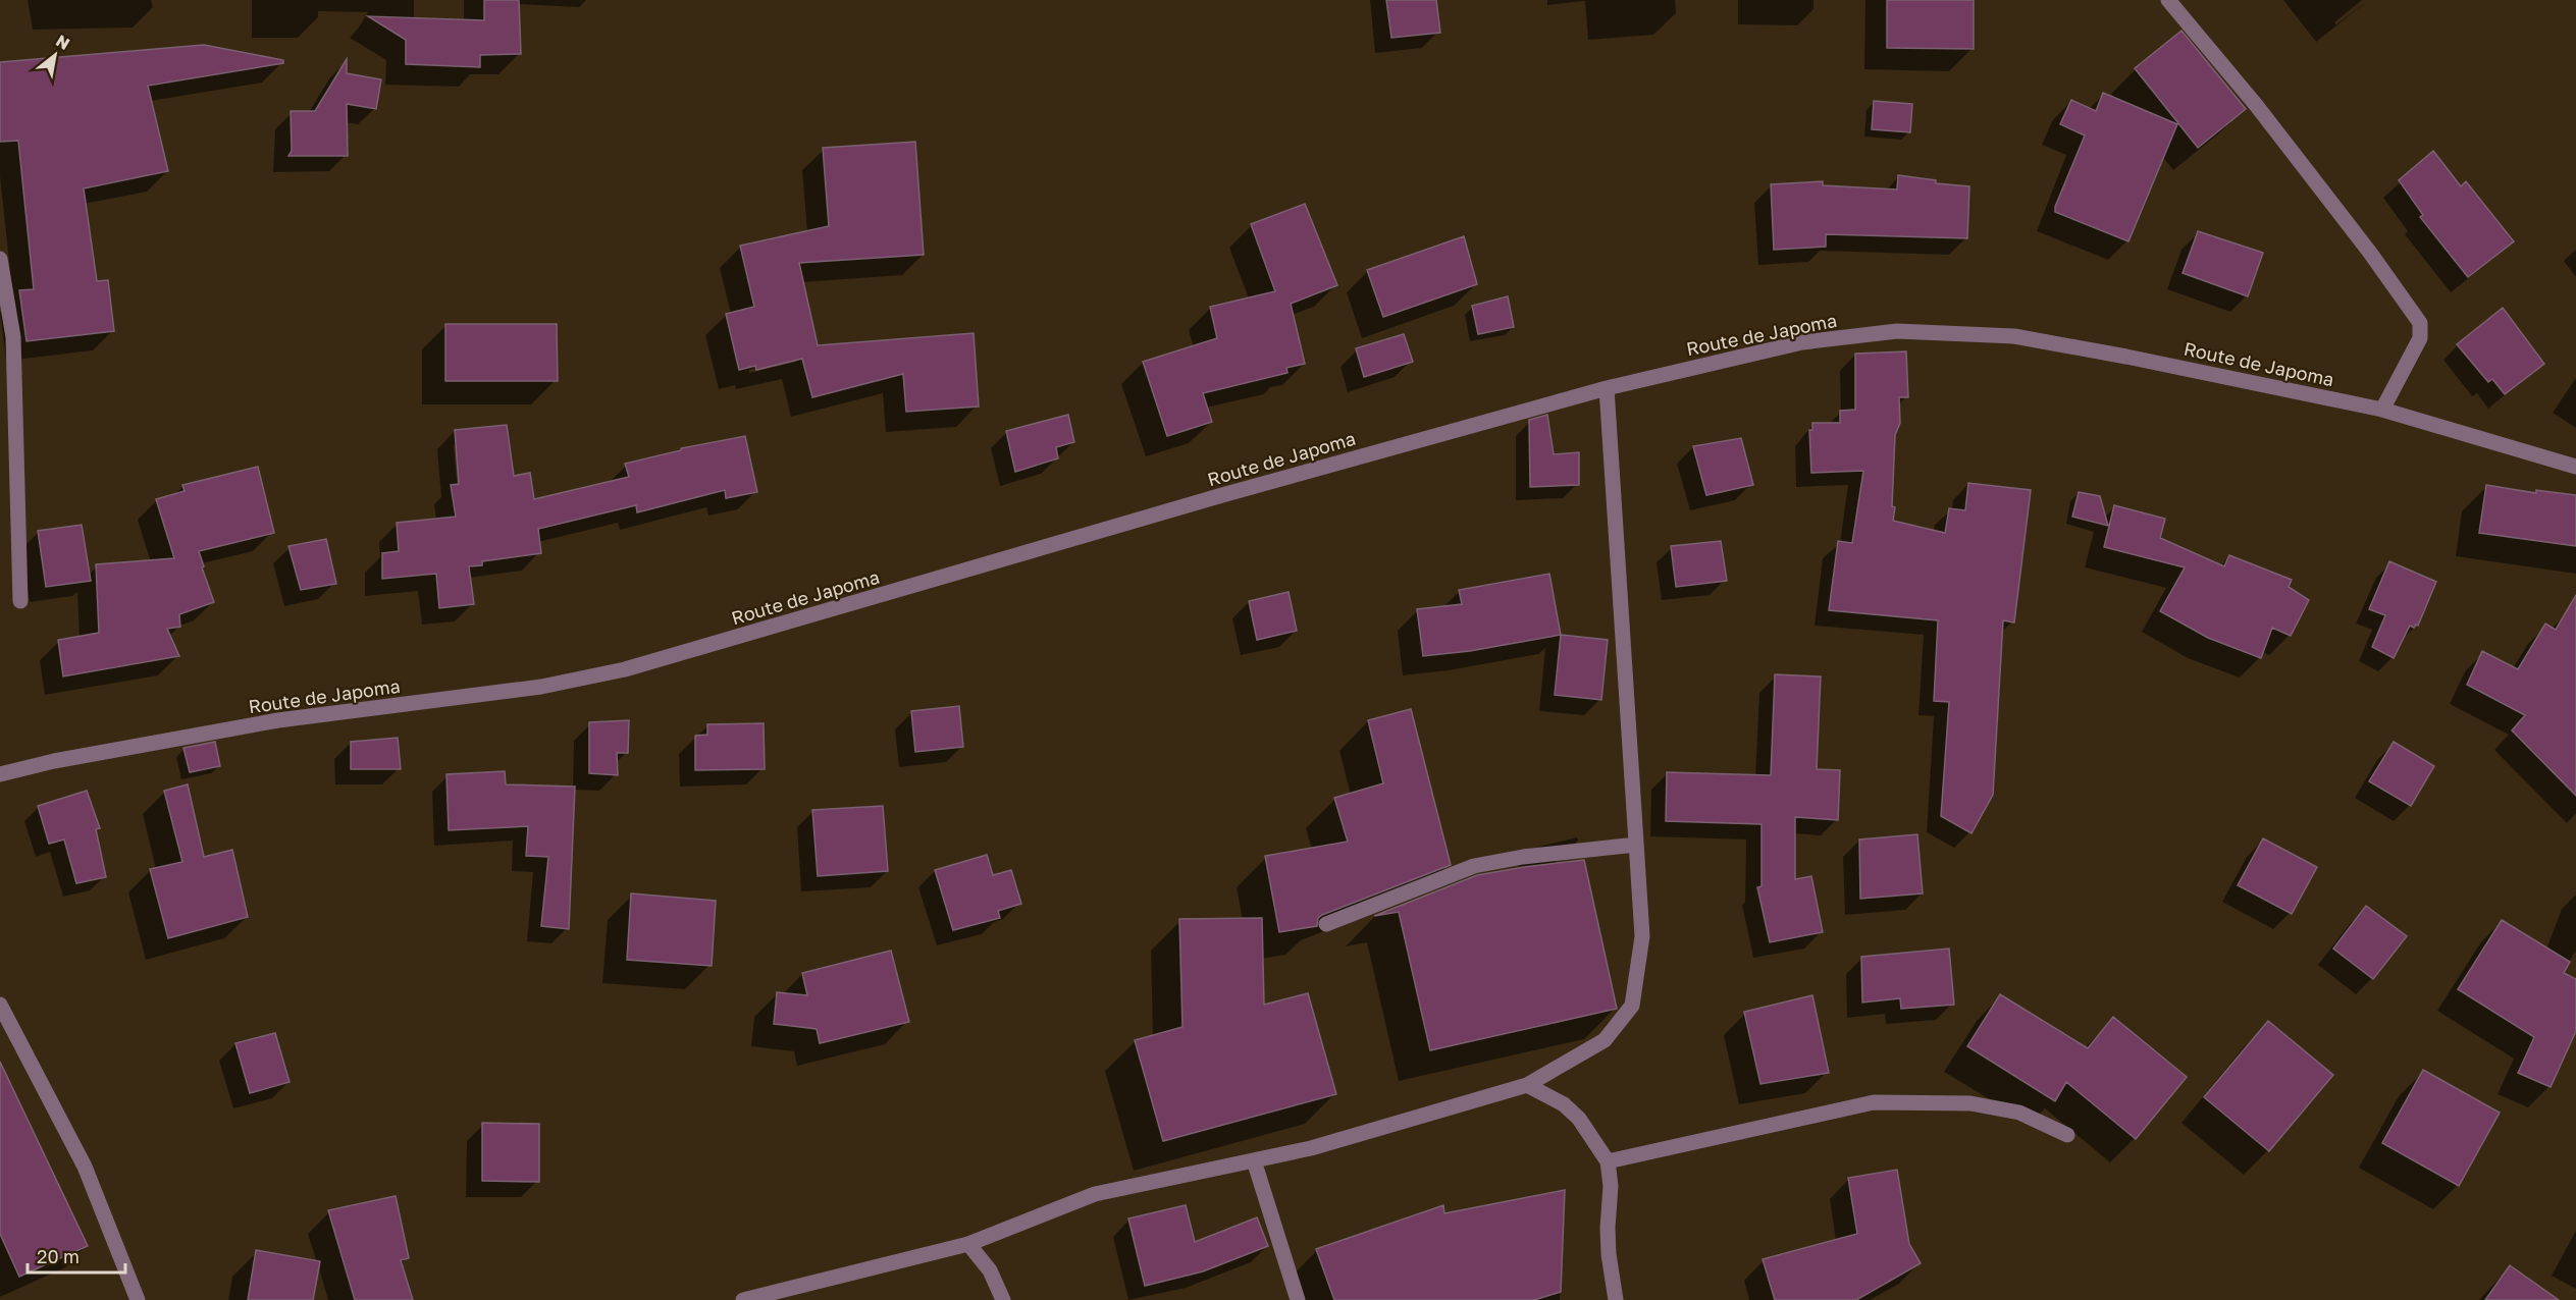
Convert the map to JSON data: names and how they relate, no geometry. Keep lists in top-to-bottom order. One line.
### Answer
{"streets":{"street":["Route de Japoma"]},"scale_bar":"20 m","north":"top right"}
